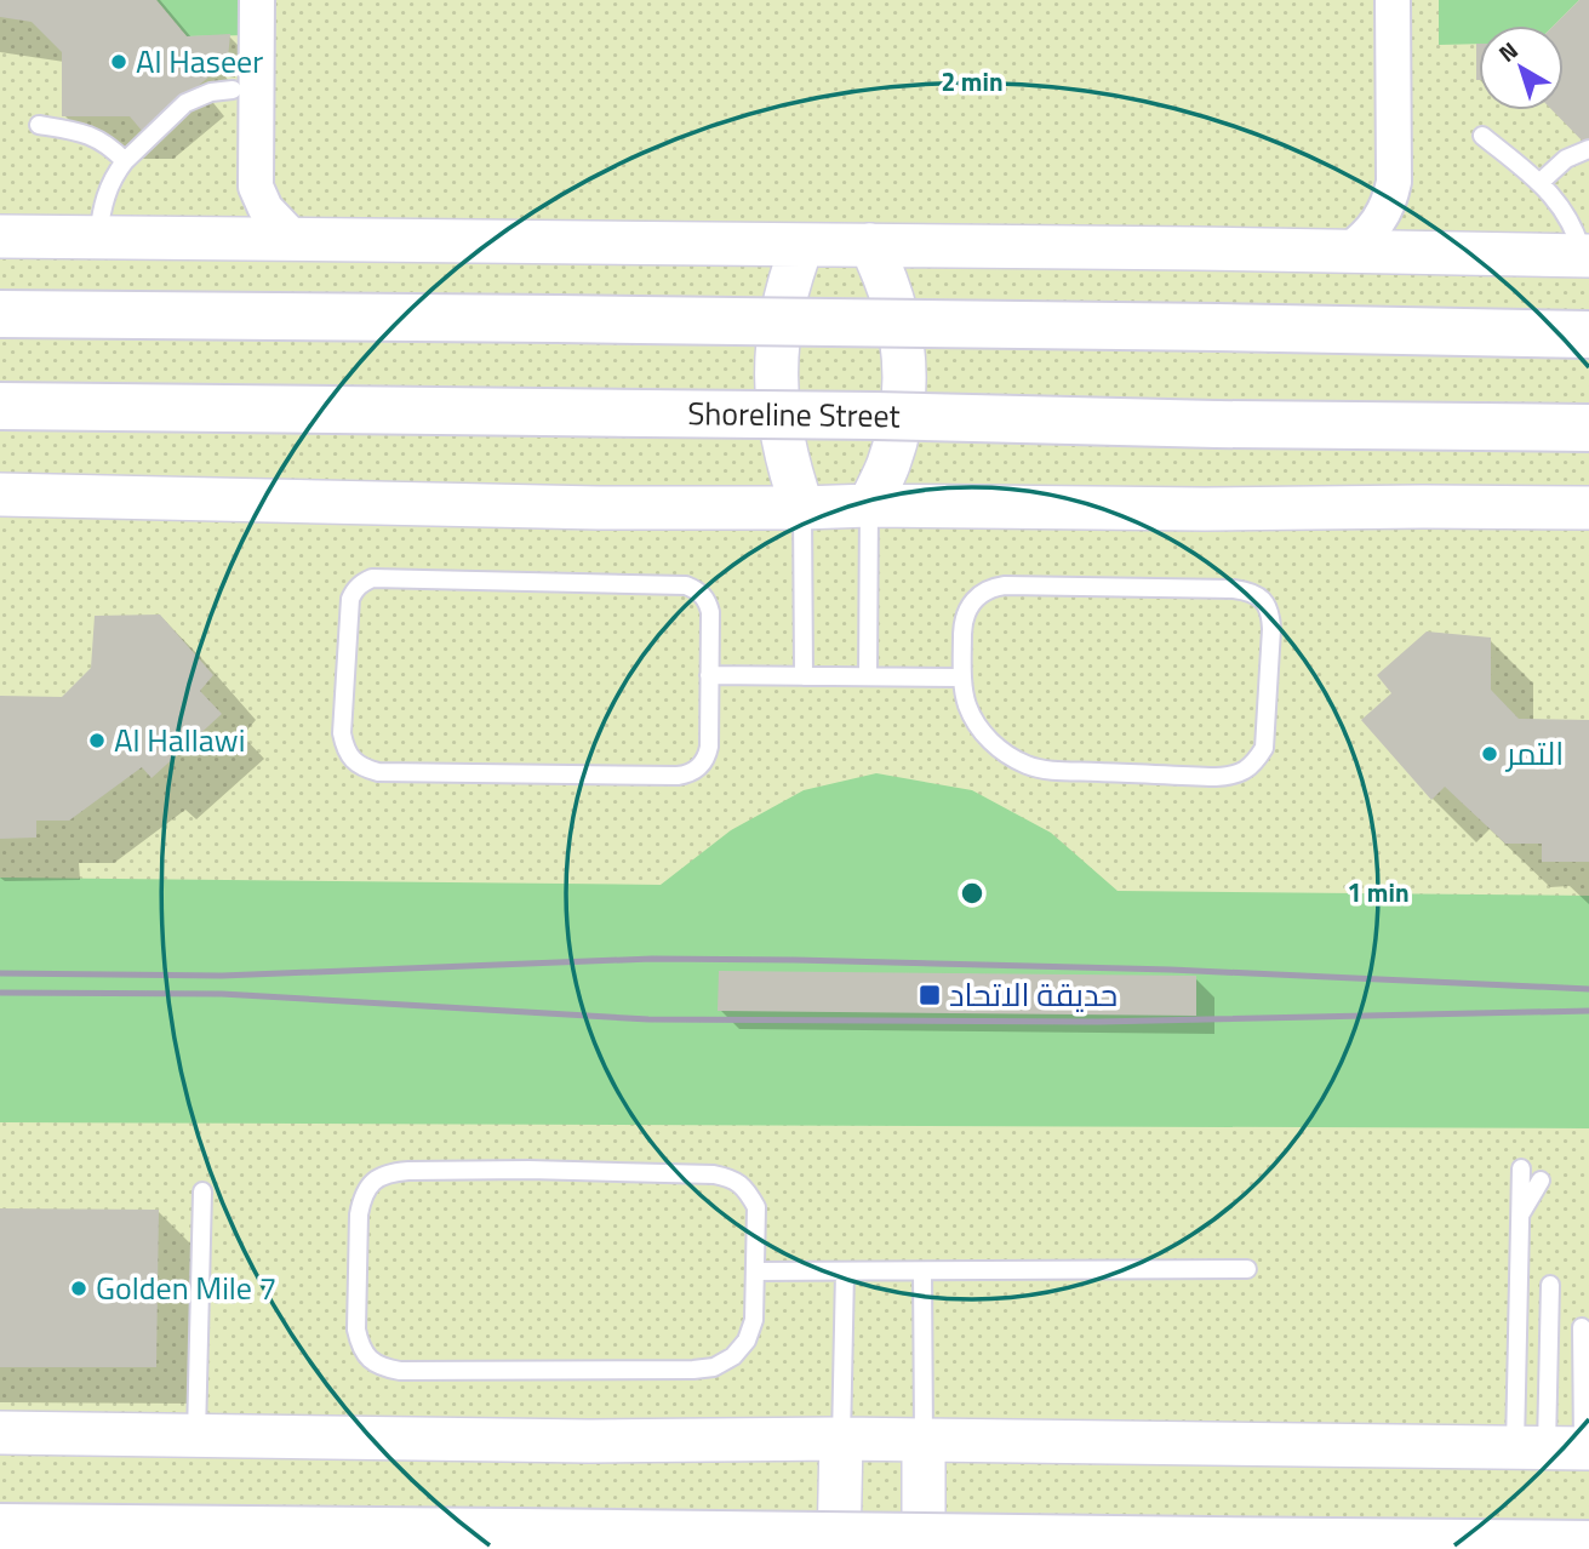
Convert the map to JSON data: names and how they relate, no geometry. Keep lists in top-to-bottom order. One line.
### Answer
{"streets":{"main road":["Shoreline Street"]},"places":{"other":["Al Haseer","Al Hallawi","التمر","Golden Mile 7"],"transit":["حديقة الاتحاد"]},"north":"top left","rings":["2 min","1 min"]}
